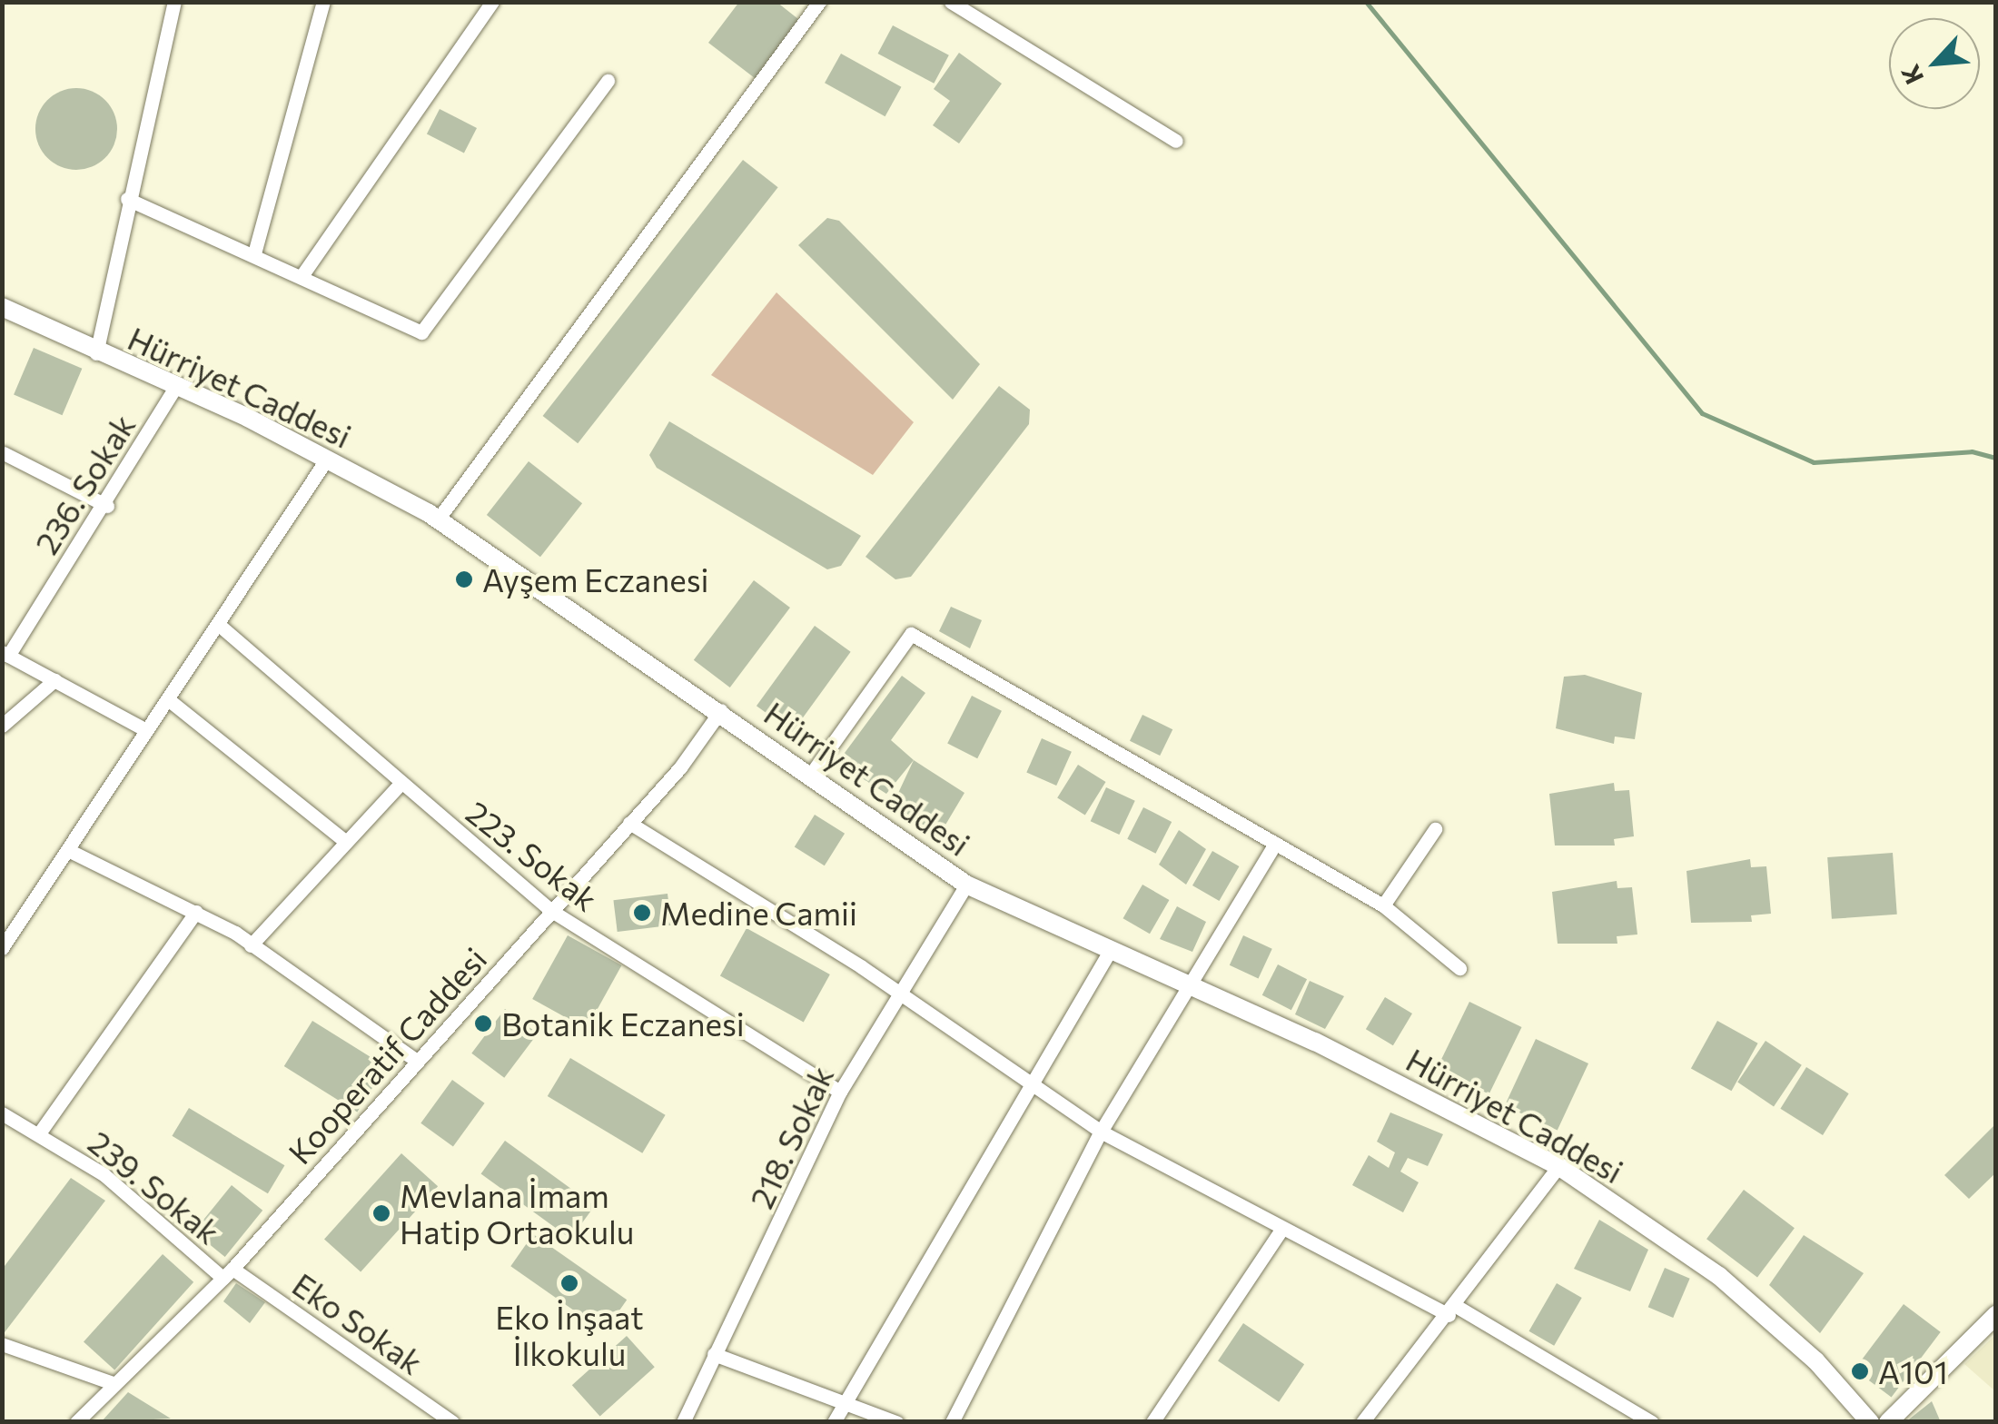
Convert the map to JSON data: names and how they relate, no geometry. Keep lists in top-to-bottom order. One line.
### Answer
{"streets":{"street":["Hürriyet Caddesi","236. Sokak","223. Sokak","Kooperatif Caddesi","218. Sokak","239. Sokak","Eko Sokak"]},"crossings":[["Hürriyet Caddesi","236. Sokak"],["Hürriyet Caddesi","Kooperatif Caddesi"],["Hürriyet Caddesi","218. Sokak"],["223. Sokak","Kooperatif Caddesi"],["223. Sokak","218. Sokak"],["Kooperatif Caddesi","239. Sokak"],["Kooperatif Caddesi","Eko Sokak"],["239. Sokak","Eko Sokak"]],"places":["Ayşem Eczanesi","Medine Camii","Botanik Eczanesi","Mevlana İmam Hatip Ortaokulu","Eko İnşaat İlkokulu","A101"],"north":"bottom left"}
